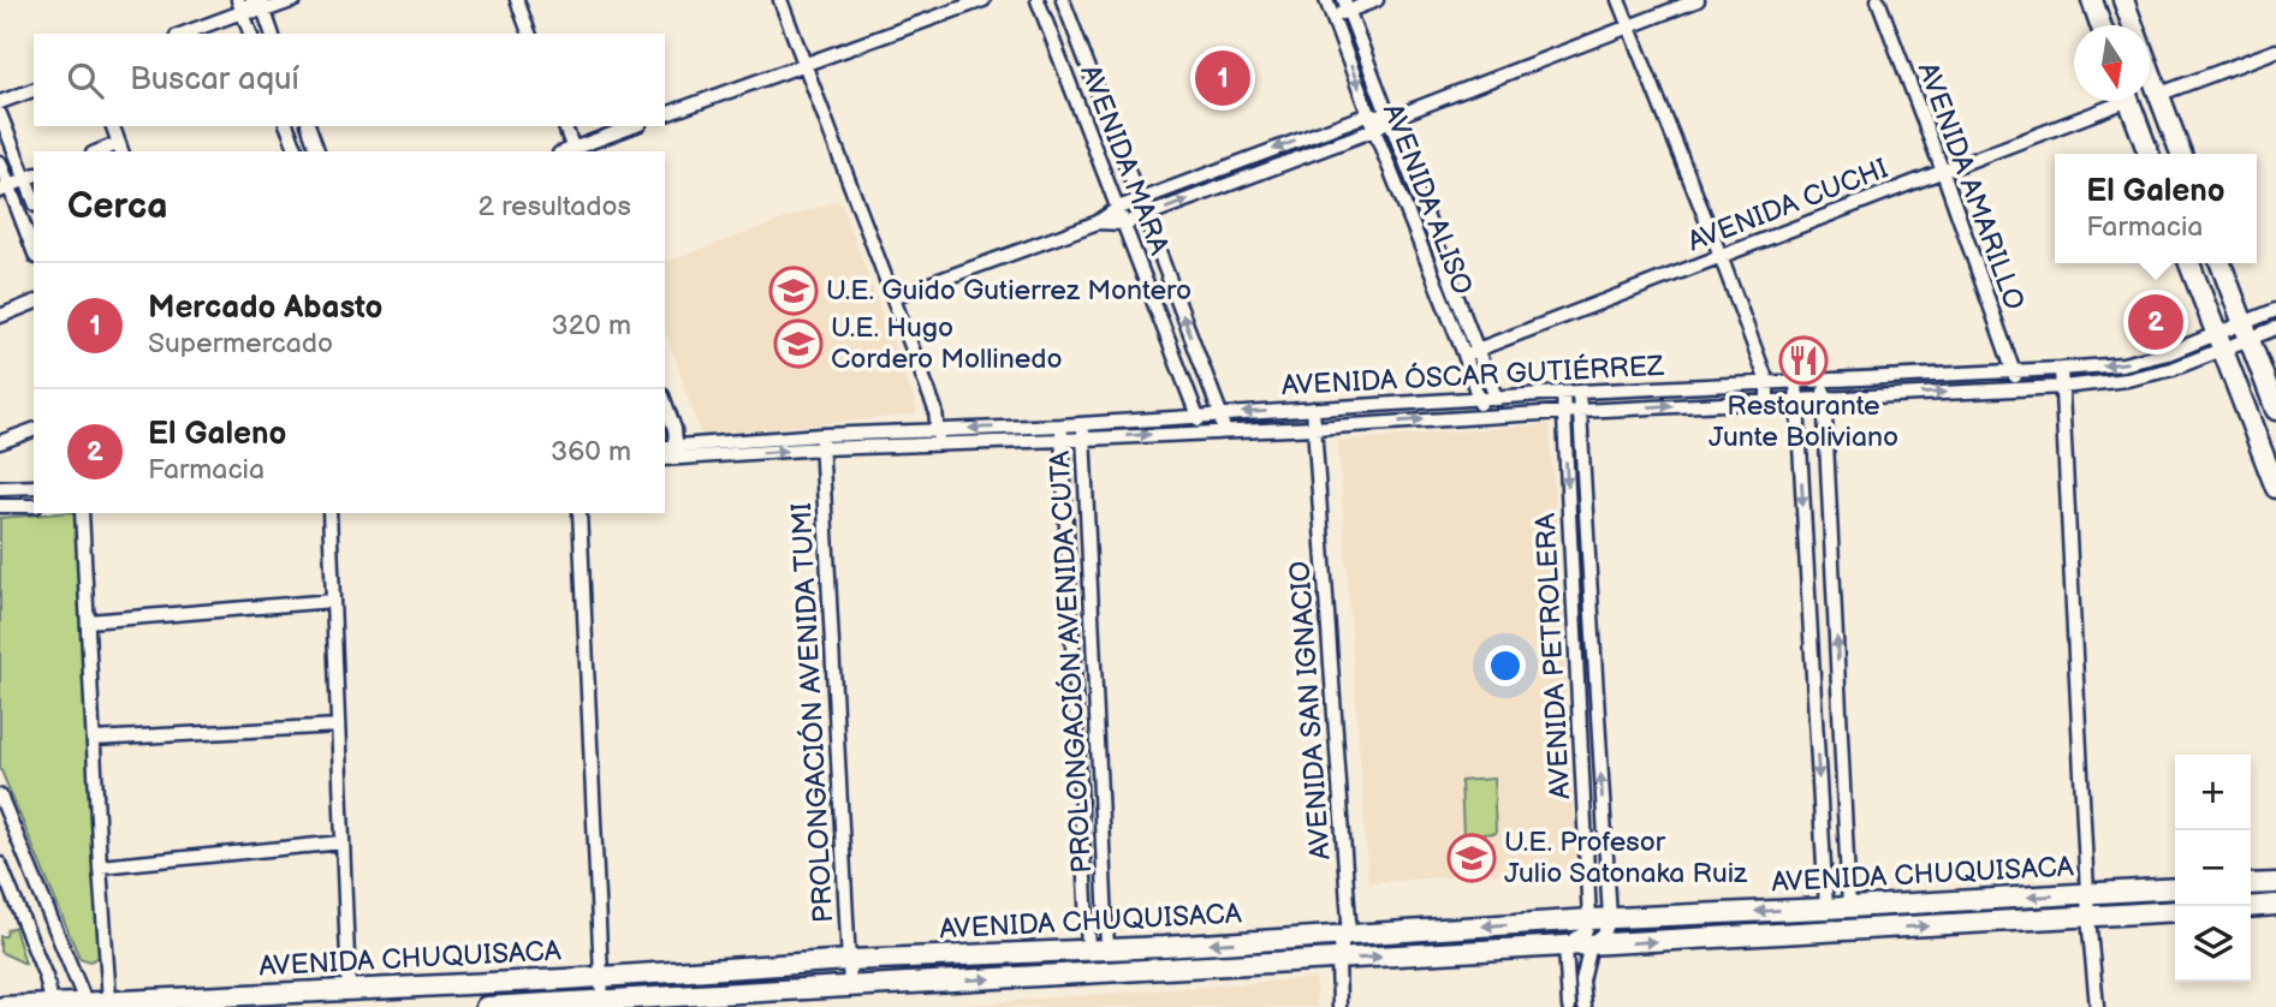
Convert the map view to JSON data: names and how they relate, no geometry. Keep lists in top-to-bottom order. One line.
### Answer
{"streets":{"main road":["AVENIDA CHUQUISACA"],"street":["AVENIDA MARA","AVENIDA AMARILLO","AVENIDA ALISO","AVENIDA CUCHI","AVENIDA ÓSCAR GUTIÉRREZ","AVENIDA PETROLERA","PROLONGACIÓN AVENIDA CUTA","AVENIDA SAN IGNACIO","PROLONGACIÓN AVENIDA TUMI"]},"crossings":[["AVENIDA MARA","AVENIDA ÓSCAR GUTIÉRREZ"],["AVENIDA AMARILLO","AVENIDA CUCHI"],["AVENIDA AMARILLO","AVENIDA ÓSCAR GUTIÉRREZ"],["AVENIDA ALISO","AVENIDA CUCHI"],["AVENIDA ALISO","AVENIDA ÓSCAR GUTIÉRREZ"],["AVENIDA ÓSCAR GUTIÉRREZ","AVENIDA PETROLERA"],["AVENIDA ÓSCAR GUTIÉRREZ","PROLONGACIÓN AVENIDA CUTA"],["AVENIDA ÓSCAR GUTIÉRREZ","AVENIDA SAN IGNACIO"],["AVENIDA ÓSCAR GUTIÉRREZ","PROLONGACIÓN AVENIDA TUMI"],["AVENIDA PETROLERA","AVENIDA CHUQUISACA"],["PROLONGACIÓN AVENIDA CUTA","AVENIDA CHUQUISACA"],["AVENIDA SAN IGNACIO","AVENIDA CHUQUISACA"],["PROLONGACIÓN AVENIDA TUMI","AVENIDA CHUQUISACA"]],"places":{"school or university":["U.E. Guido Gutierrez Montero","U.E. Hugo Cordero Mollinedo","U.E. Profesor Julio Satonaka Ruiz"],"restaurant":["Restaurante Junte Boliviano"]},"north":"bottom","page":{"search":"Buscar aquí","pins":["1","2"],"heading":["Cerca","2 resultados"],"popup":["El Galeno","Farmacia"],"list":[{"mark":"1","name":"Mercado Abasto","note":"Supermercado","value":"320 m"},{"mark":"2","name":"El Galeno","note":"Farmacia","value":"360 m"}],"map_buttons":["+","−"]}}
